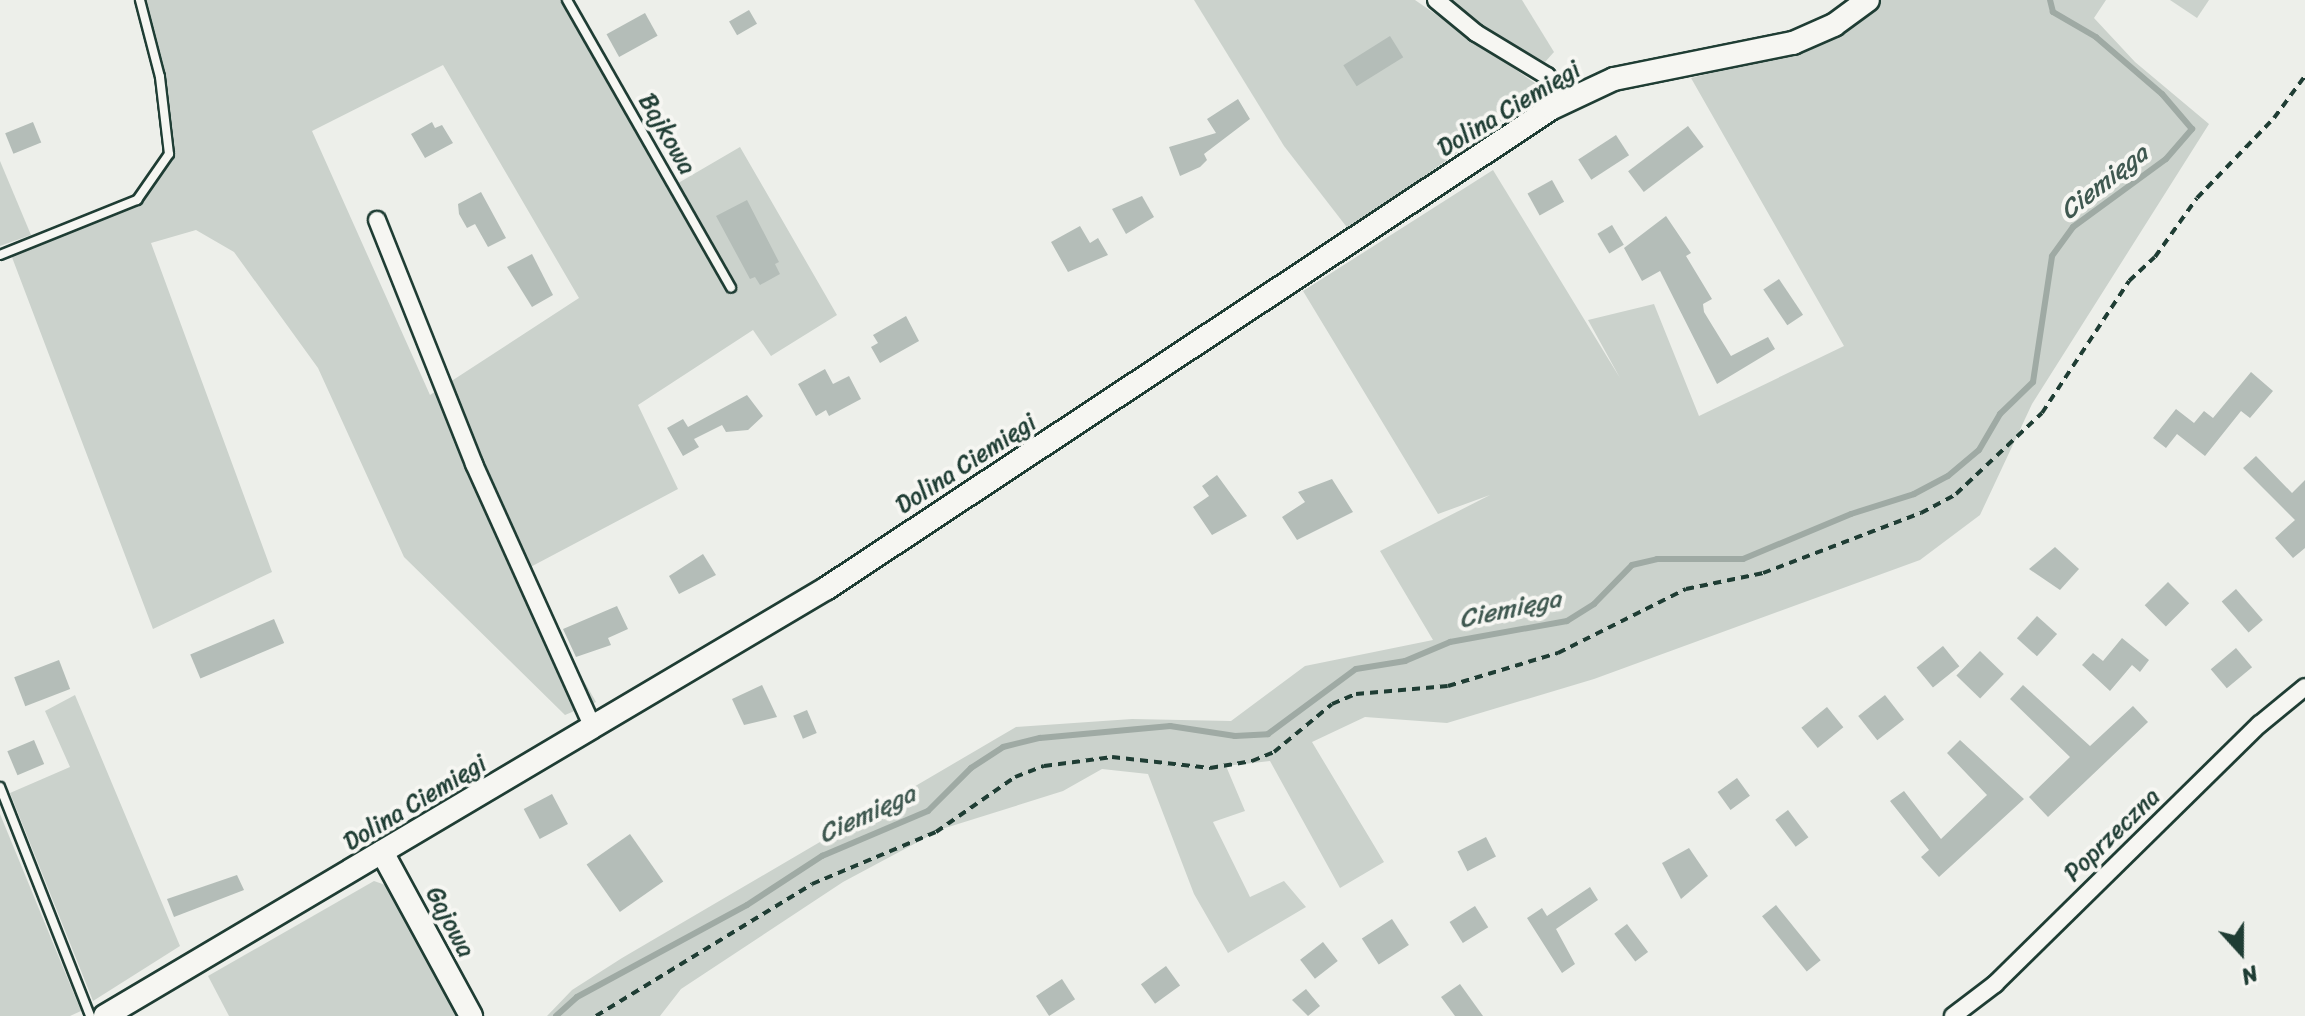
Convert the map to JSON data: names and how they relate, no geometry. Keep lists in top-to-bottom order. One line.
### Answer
{"streets":{"street":["Dolina Ciemięgi","Poprzeczna","Gajowa"],"lane":["Bajkowa"]},"crossings":[["Dolina Ciemięgi","Gajowa"]],"water":["Ciemięga"],"north":"bottom"}
